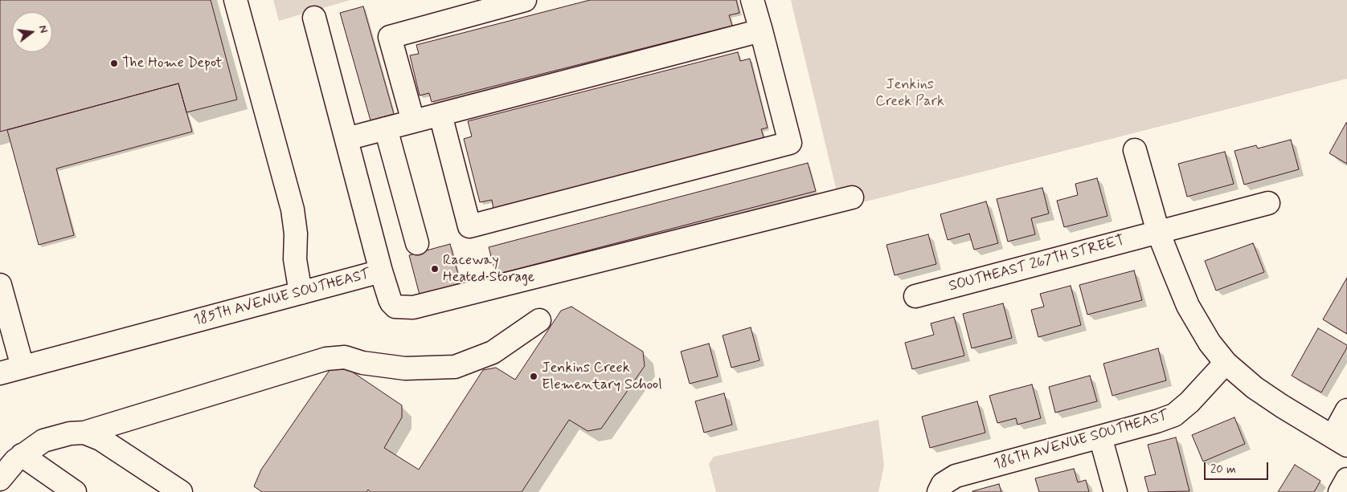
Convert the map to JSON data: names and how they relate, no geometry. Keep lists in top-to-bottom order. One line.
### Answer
{"streets":{"street":["SOUTHEAST 267TH STREET","185TH AVENUE SOUTHEAST","186TH AVENUE SOUTHEAST"]},"parks":["Jenkins Creek Park"],"places":["The Home Depot","Raceway Heated Storage","Jenkins Creek Elementary School"],"scale_bar":"20 m","north":"right"}
